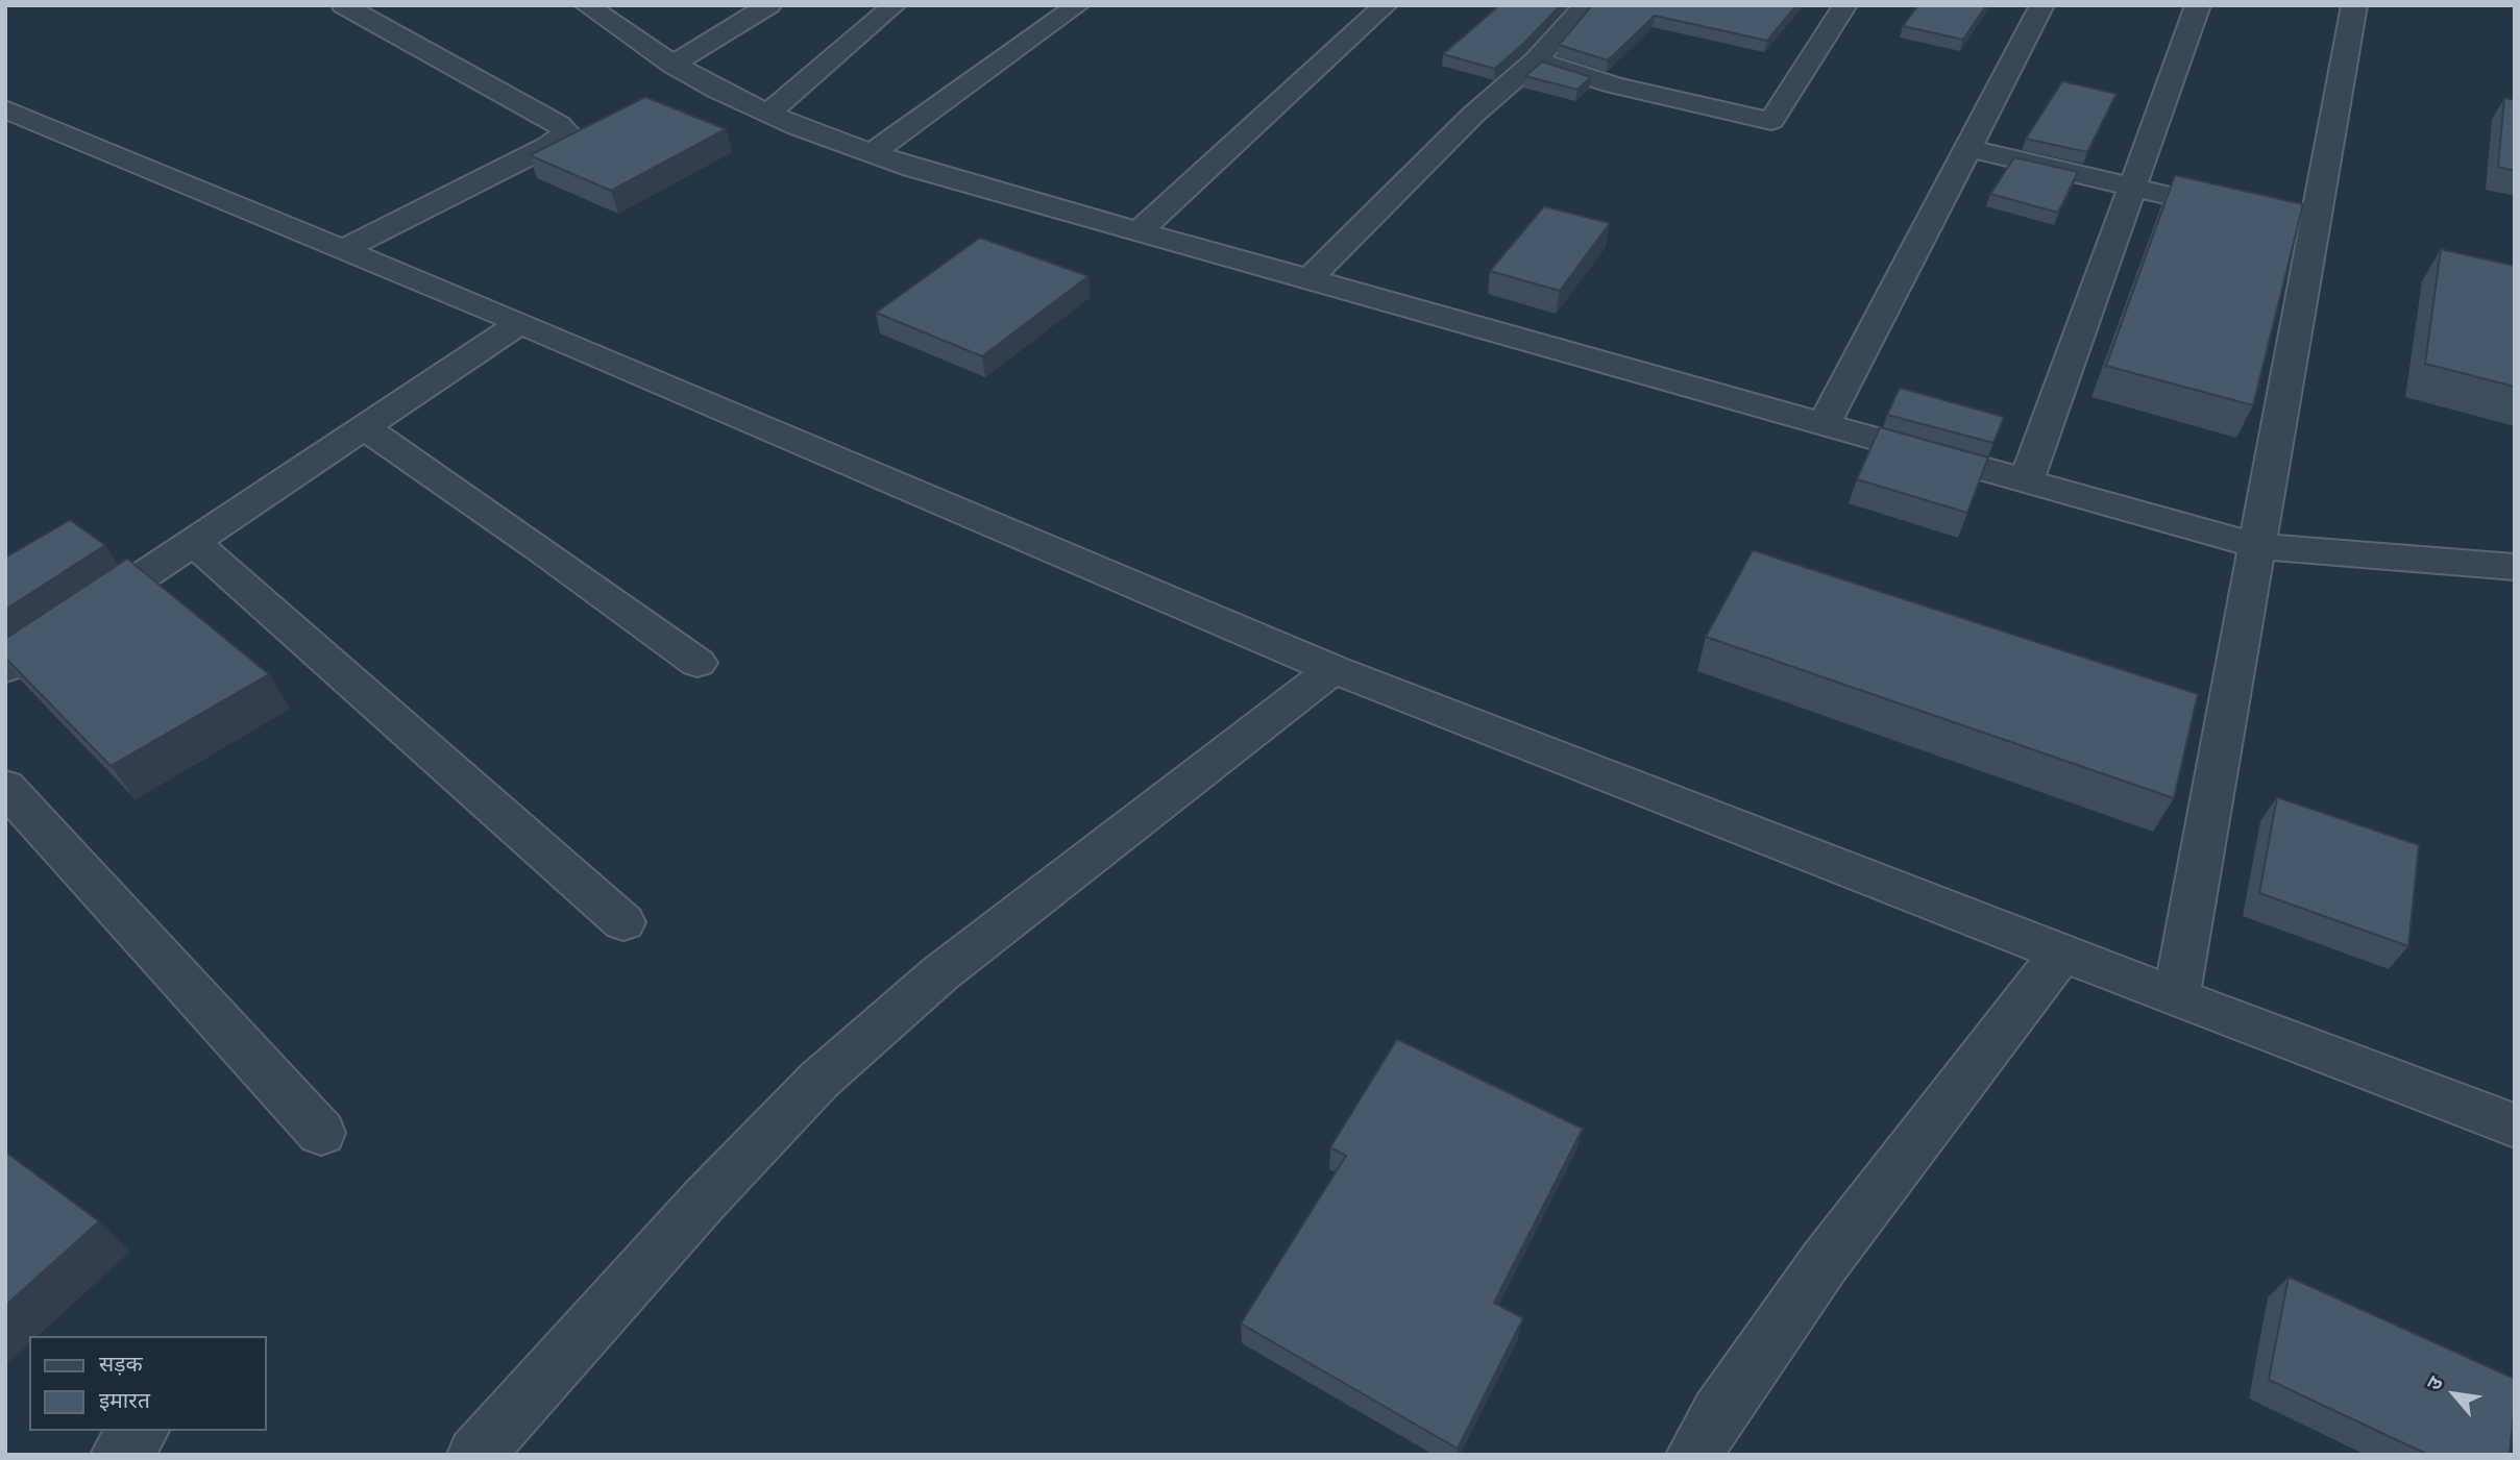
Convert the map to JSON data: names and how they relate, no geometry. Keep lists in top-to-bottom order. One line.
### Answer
{"legend":["सड़क","इमारत"],"north":"top left"}
